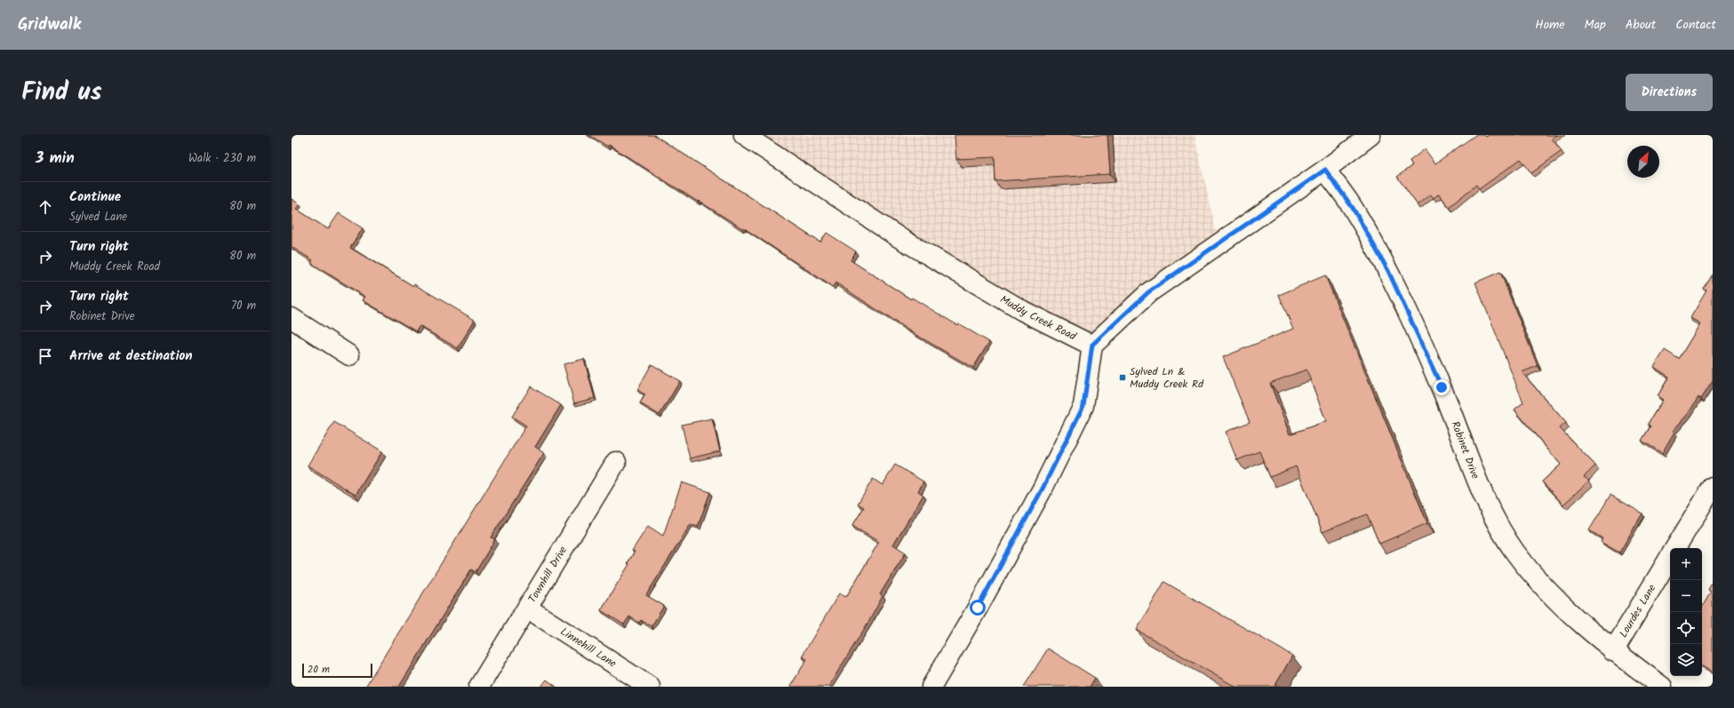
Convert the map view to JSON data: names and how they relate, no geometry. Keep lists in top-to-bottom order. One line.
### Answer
{"streets":{"street":["Muddy Creek Road","Robinet Drive","Townhill Drive","Lourdes Lane","Linnehill Lane"]},"crossings":[["Robinet Drive","Lourdes Lane"],["Townhill Drive","Linnehill Lane"]],"places":{"transit":["Sylved Ln & Muddy Creek Rd"]},"scale_bar":"20 m","north":"top right","page":{"header":"Gridwalk","nav":["Home","Map","About","Contact"],"title":"Find us","buttons":"Directions","heading":["3 min","Walk · 230 m"],"list":[["Continue","Sylved Lane","80 m"],["Turn right","Muddy Creek Road","80 m"],["Turn right","Robinet Drive","70 m"],"Arrive at destination"],"map_buttons":["+","−"],"scale":"20 m"}}
